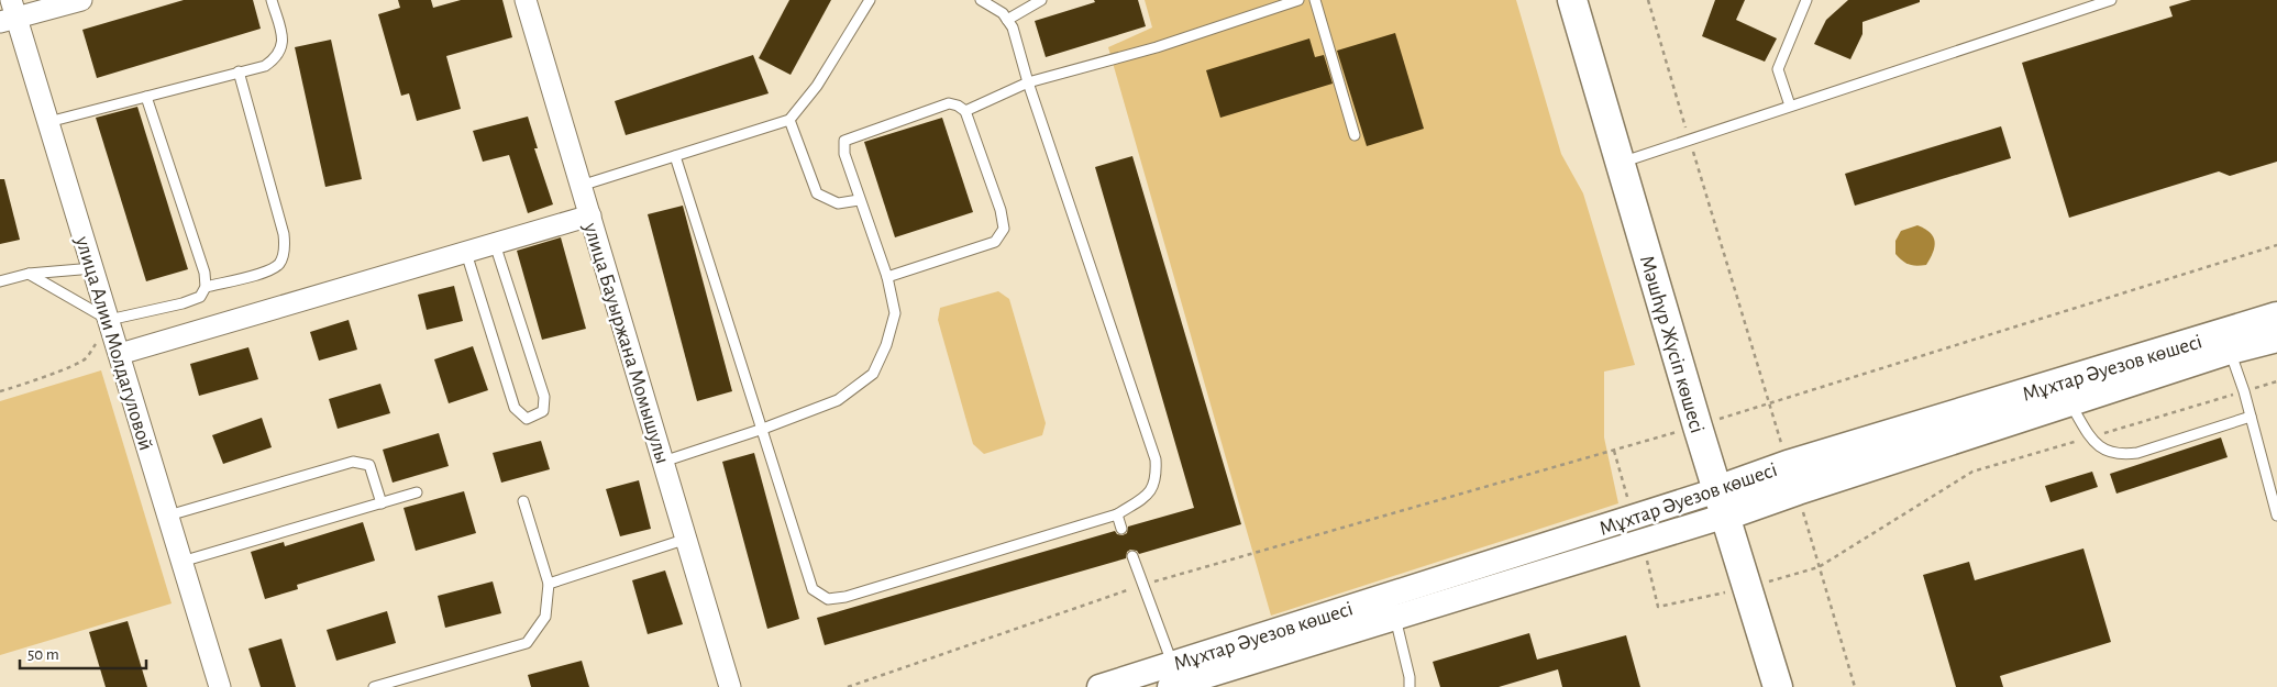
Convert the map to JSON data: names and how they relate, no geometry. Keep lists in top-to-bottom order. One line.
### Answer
{"streets":{"main road":["Мәшһүр Жүсіп көшесі","Мұхтар Әуезов көшесі"],"street":["улица Алии Молдагуловой","улица Бауыржана Момышулы"]},"crossings":[["Мәшһүр Жүсіп көшесі","Мұхтар Әуезов көшесі"]],"scale_bar":"50 m"}
